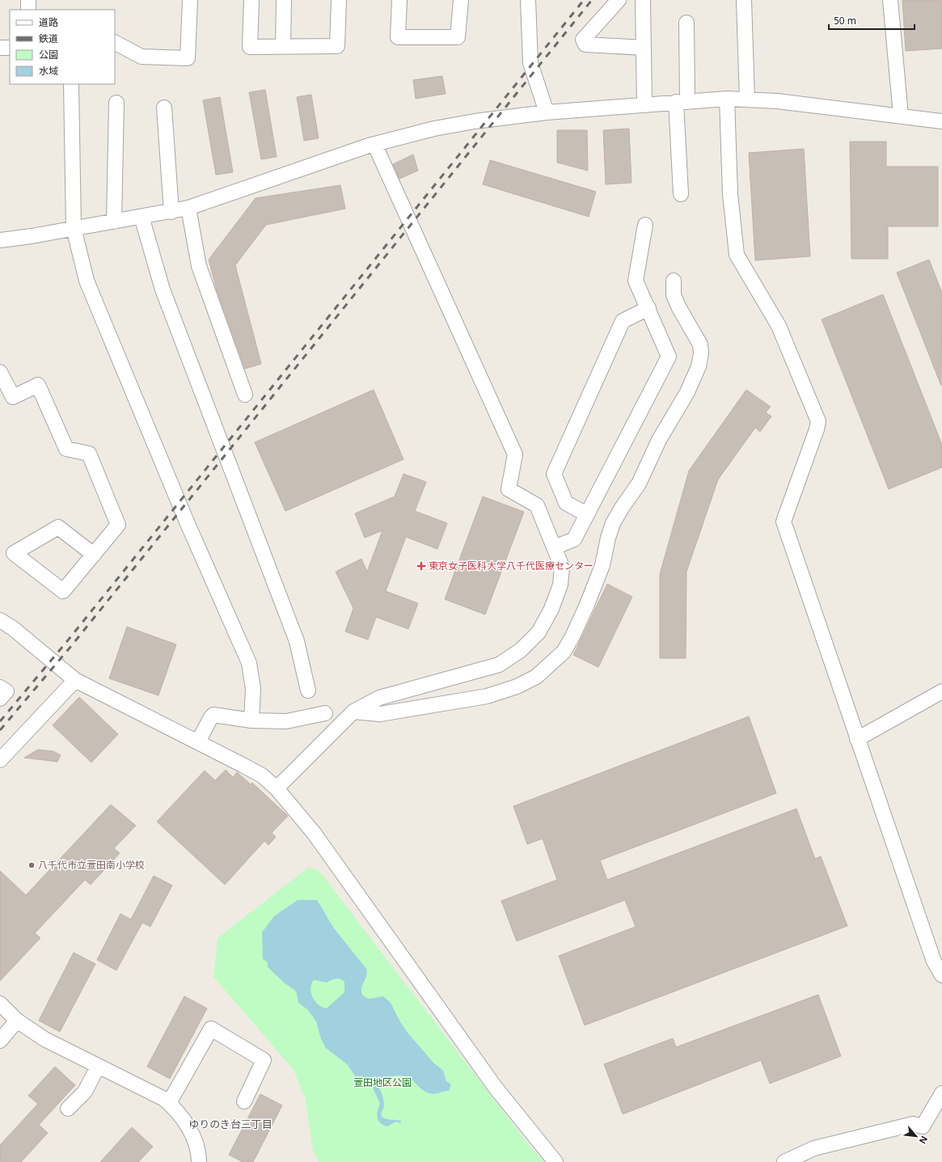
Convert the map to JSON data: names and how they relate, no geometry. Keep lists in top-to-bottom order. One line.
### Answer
{"districts":["ゆりのき台三丁目"],"parks":["萱田地区公園"],"places":{"health":["東京女子医科大学八千代医療センター"],"other":["八千代市立萱田南小学校"]},"legend":["道路","鉄道","公園","水域"],"scale_bar":"50 m","north":"bottom right"}
